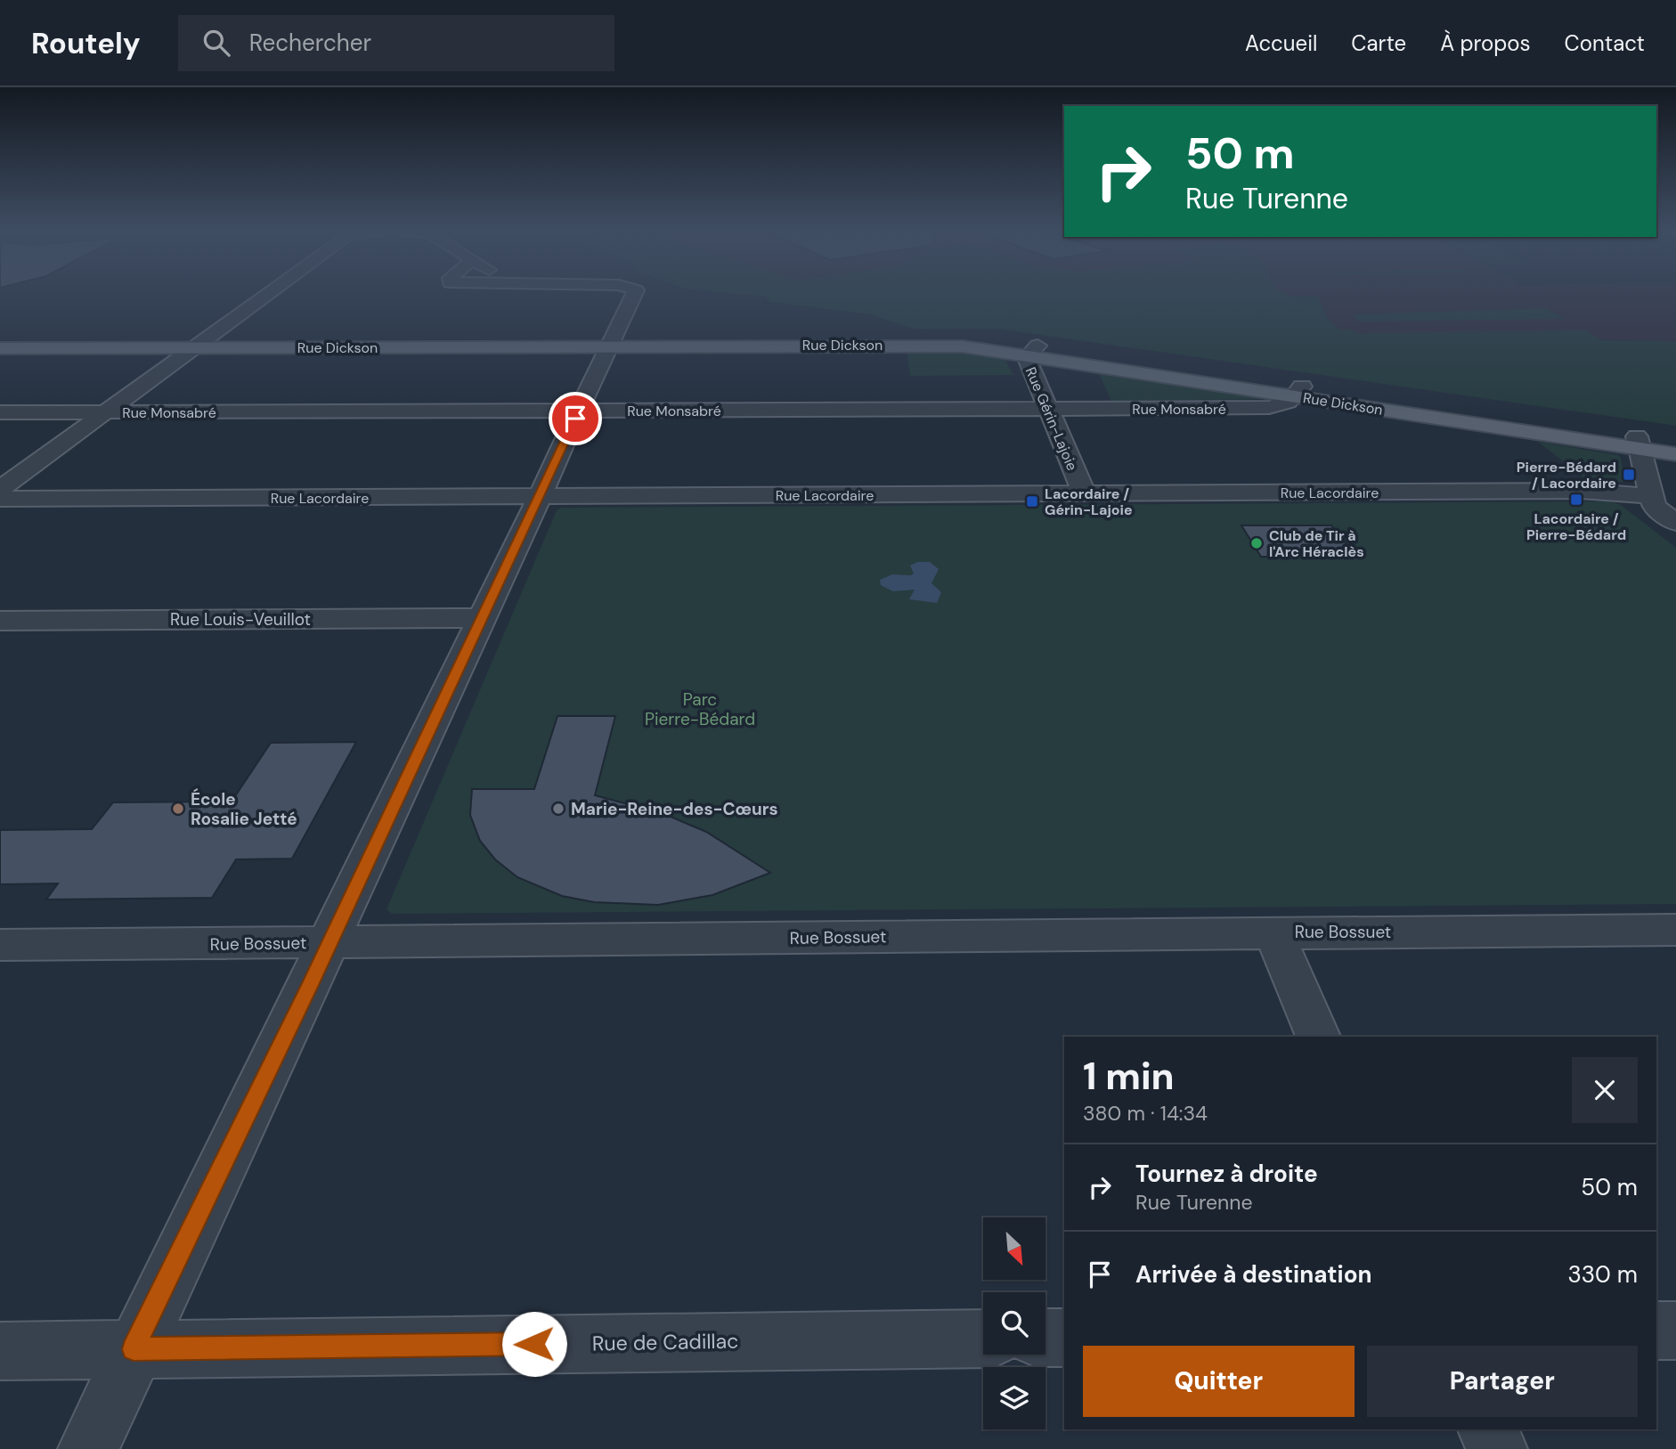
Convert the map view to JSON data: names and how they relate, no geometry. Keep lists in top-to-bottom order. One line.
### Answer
{"streets":{"main road":["Rue Dickson"],"street":["Rue Monsabré","Rue Gérin-Lajoie","Rue Lacordaire","Rue Louis-Veuillot","Rue Bossuet","Rue de Cadillac"]},"crossings":[["Rue Dickson","Rue Monsabré"],["Rue Dickson","Rue Gérin-Lajoie"],["Rue Monsabré","Rue Gérin-Lajoie"],["Rue Gérin-Lajoie","Rue Lacordaire"]],"parks":["Parc Pierre-Bédard"],"places":{"transit":["Pierre-Bédard / Lacordaire","Lacordaire / Pierre-Bédard","Lacordaire / Gérin-Lajoie"],"other":["Club de Tir à l'Arc Héraclès","École Rosalie Jetté","Marie-Reine-des-Cœurs"]},"north":"bottom right","page":{"header":"Routely","search":"Rechercher","nav":["Accueil","Carte","À propos","Contact"],"turn":["50 m","Rue Turenne"],"heading":["1 min","380 m · 14:34"],"list":[{"name":"Tournez à droite","note":"Rue Turenne","value":"50 m"},{"name":"Arrivée à destination","value":"330 m"}],"buttons":["Quitter","Partager"]}}
